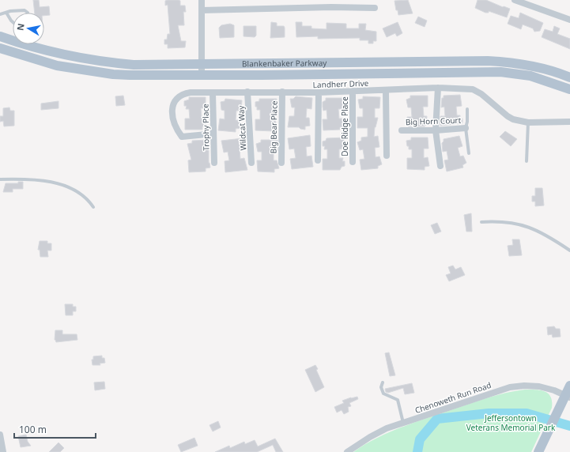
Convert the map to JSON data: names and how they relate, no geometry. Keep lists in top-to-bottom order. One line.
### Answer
{"streets":{"main road":["Blankenbaker Parkway"],"street":["Landherr Drive","Big Horn Court","Doe Ridge Place","Trophy Place","Big Bear Place","Wildcat Way","Chenoweth Run Road"]},"crossings":[["Landherr Drive","Doe Ridge Place"],["Landherr Drive","Trophy Place"],["Landherr Drive","Big Bear Place"],["Landherr Drive","Wildcat Way"]],"parks":["Jeffersontown Veterans Memorial Park"],"scale_bar":"100 m","north":"left"}
